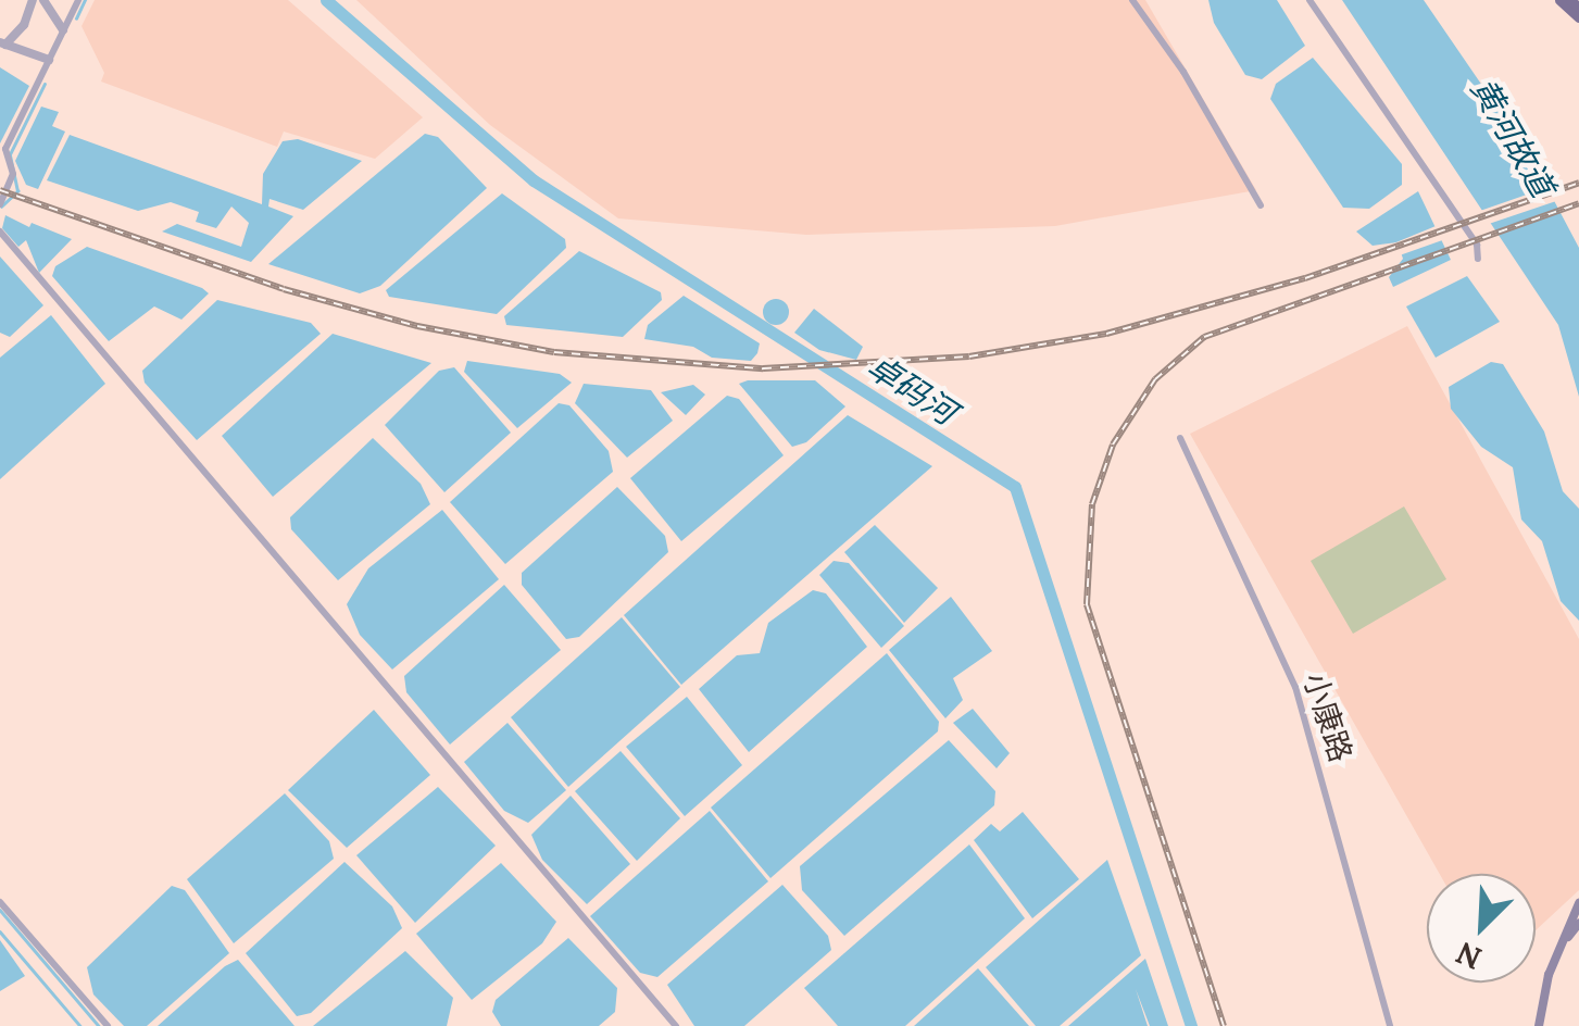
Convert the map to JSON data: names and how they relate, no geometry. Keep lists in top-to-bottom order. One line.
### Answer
{"streets":{"street":["小康路"]},"water":["黄河故道","卓码河"],"north":"bottom left"}
